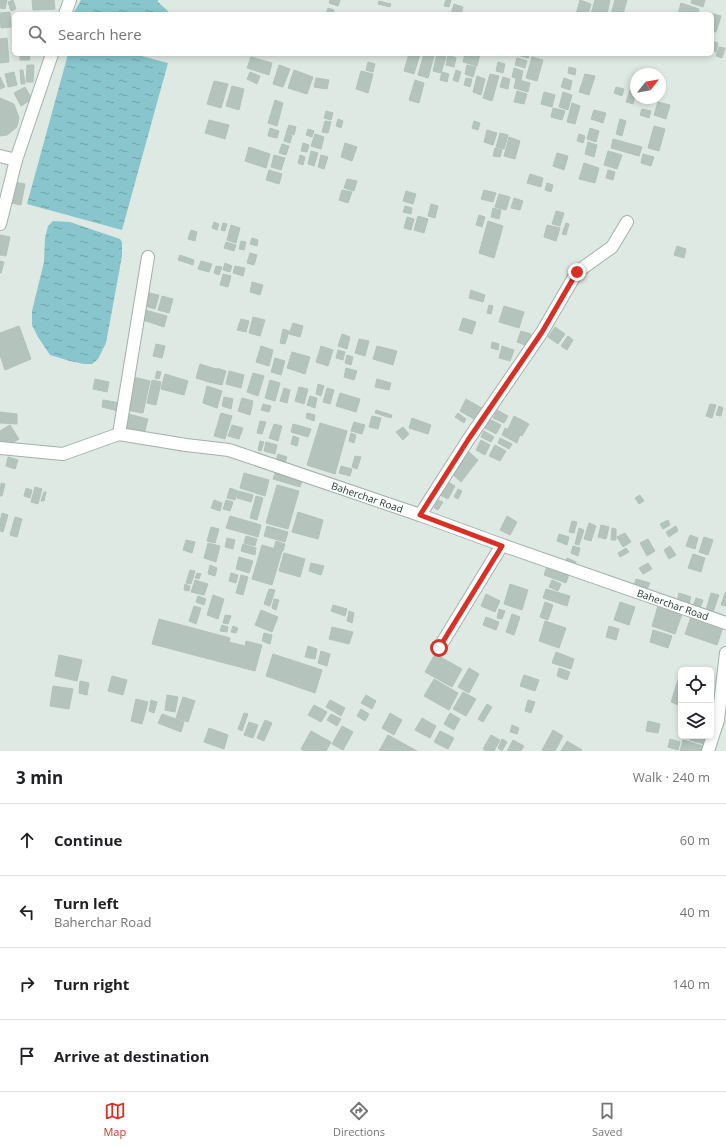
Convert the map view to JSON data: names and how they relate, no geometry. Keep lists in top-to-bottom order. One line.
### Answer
{"streets":{"street":["Baherchar Road"]},"north":"top right","page":{"search":"Search here","heading":["3 min","Walk · 240 m"],"list":[["Continue","60 m"],["Turn left","Baherchar Road","40 m"],["Turn right","140 m"],"Arrive at destination"],"nav":["Map","Directions","Saved"]}}
